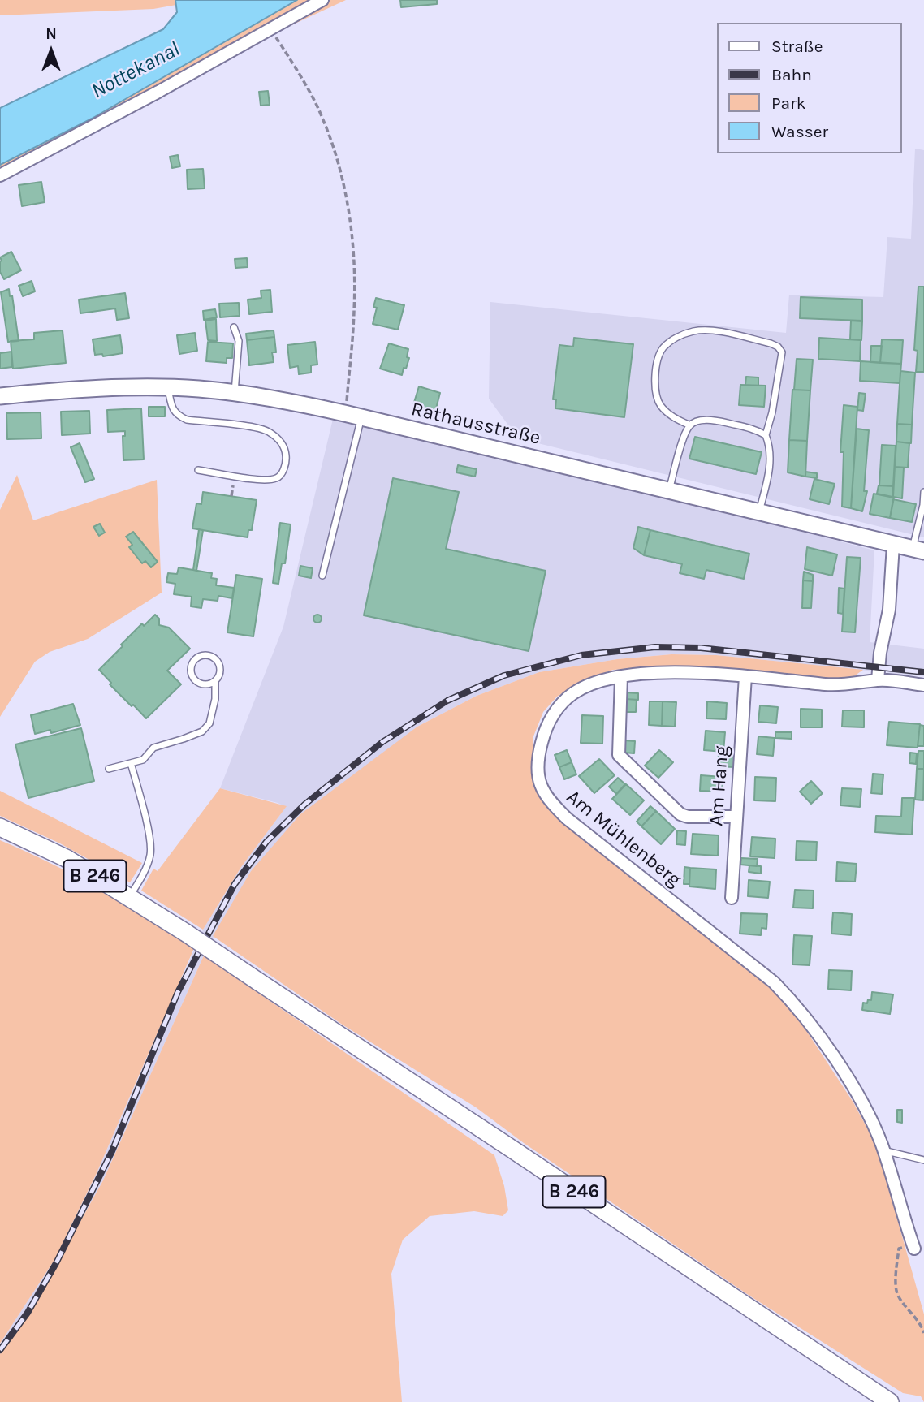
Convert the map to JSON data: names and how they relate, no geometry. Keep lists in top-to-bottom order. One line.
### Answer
{"streets":{"main road":["Rathausstraße","B 246"],"street":["Am Hang","Am Mühlenberg"]},"crossings":[["Am Hang","Am Mühlenberg"]],"water":["Nottekanal"],"legend":["Straße","Bahn","Park","Wasser"],"north":"top"}
